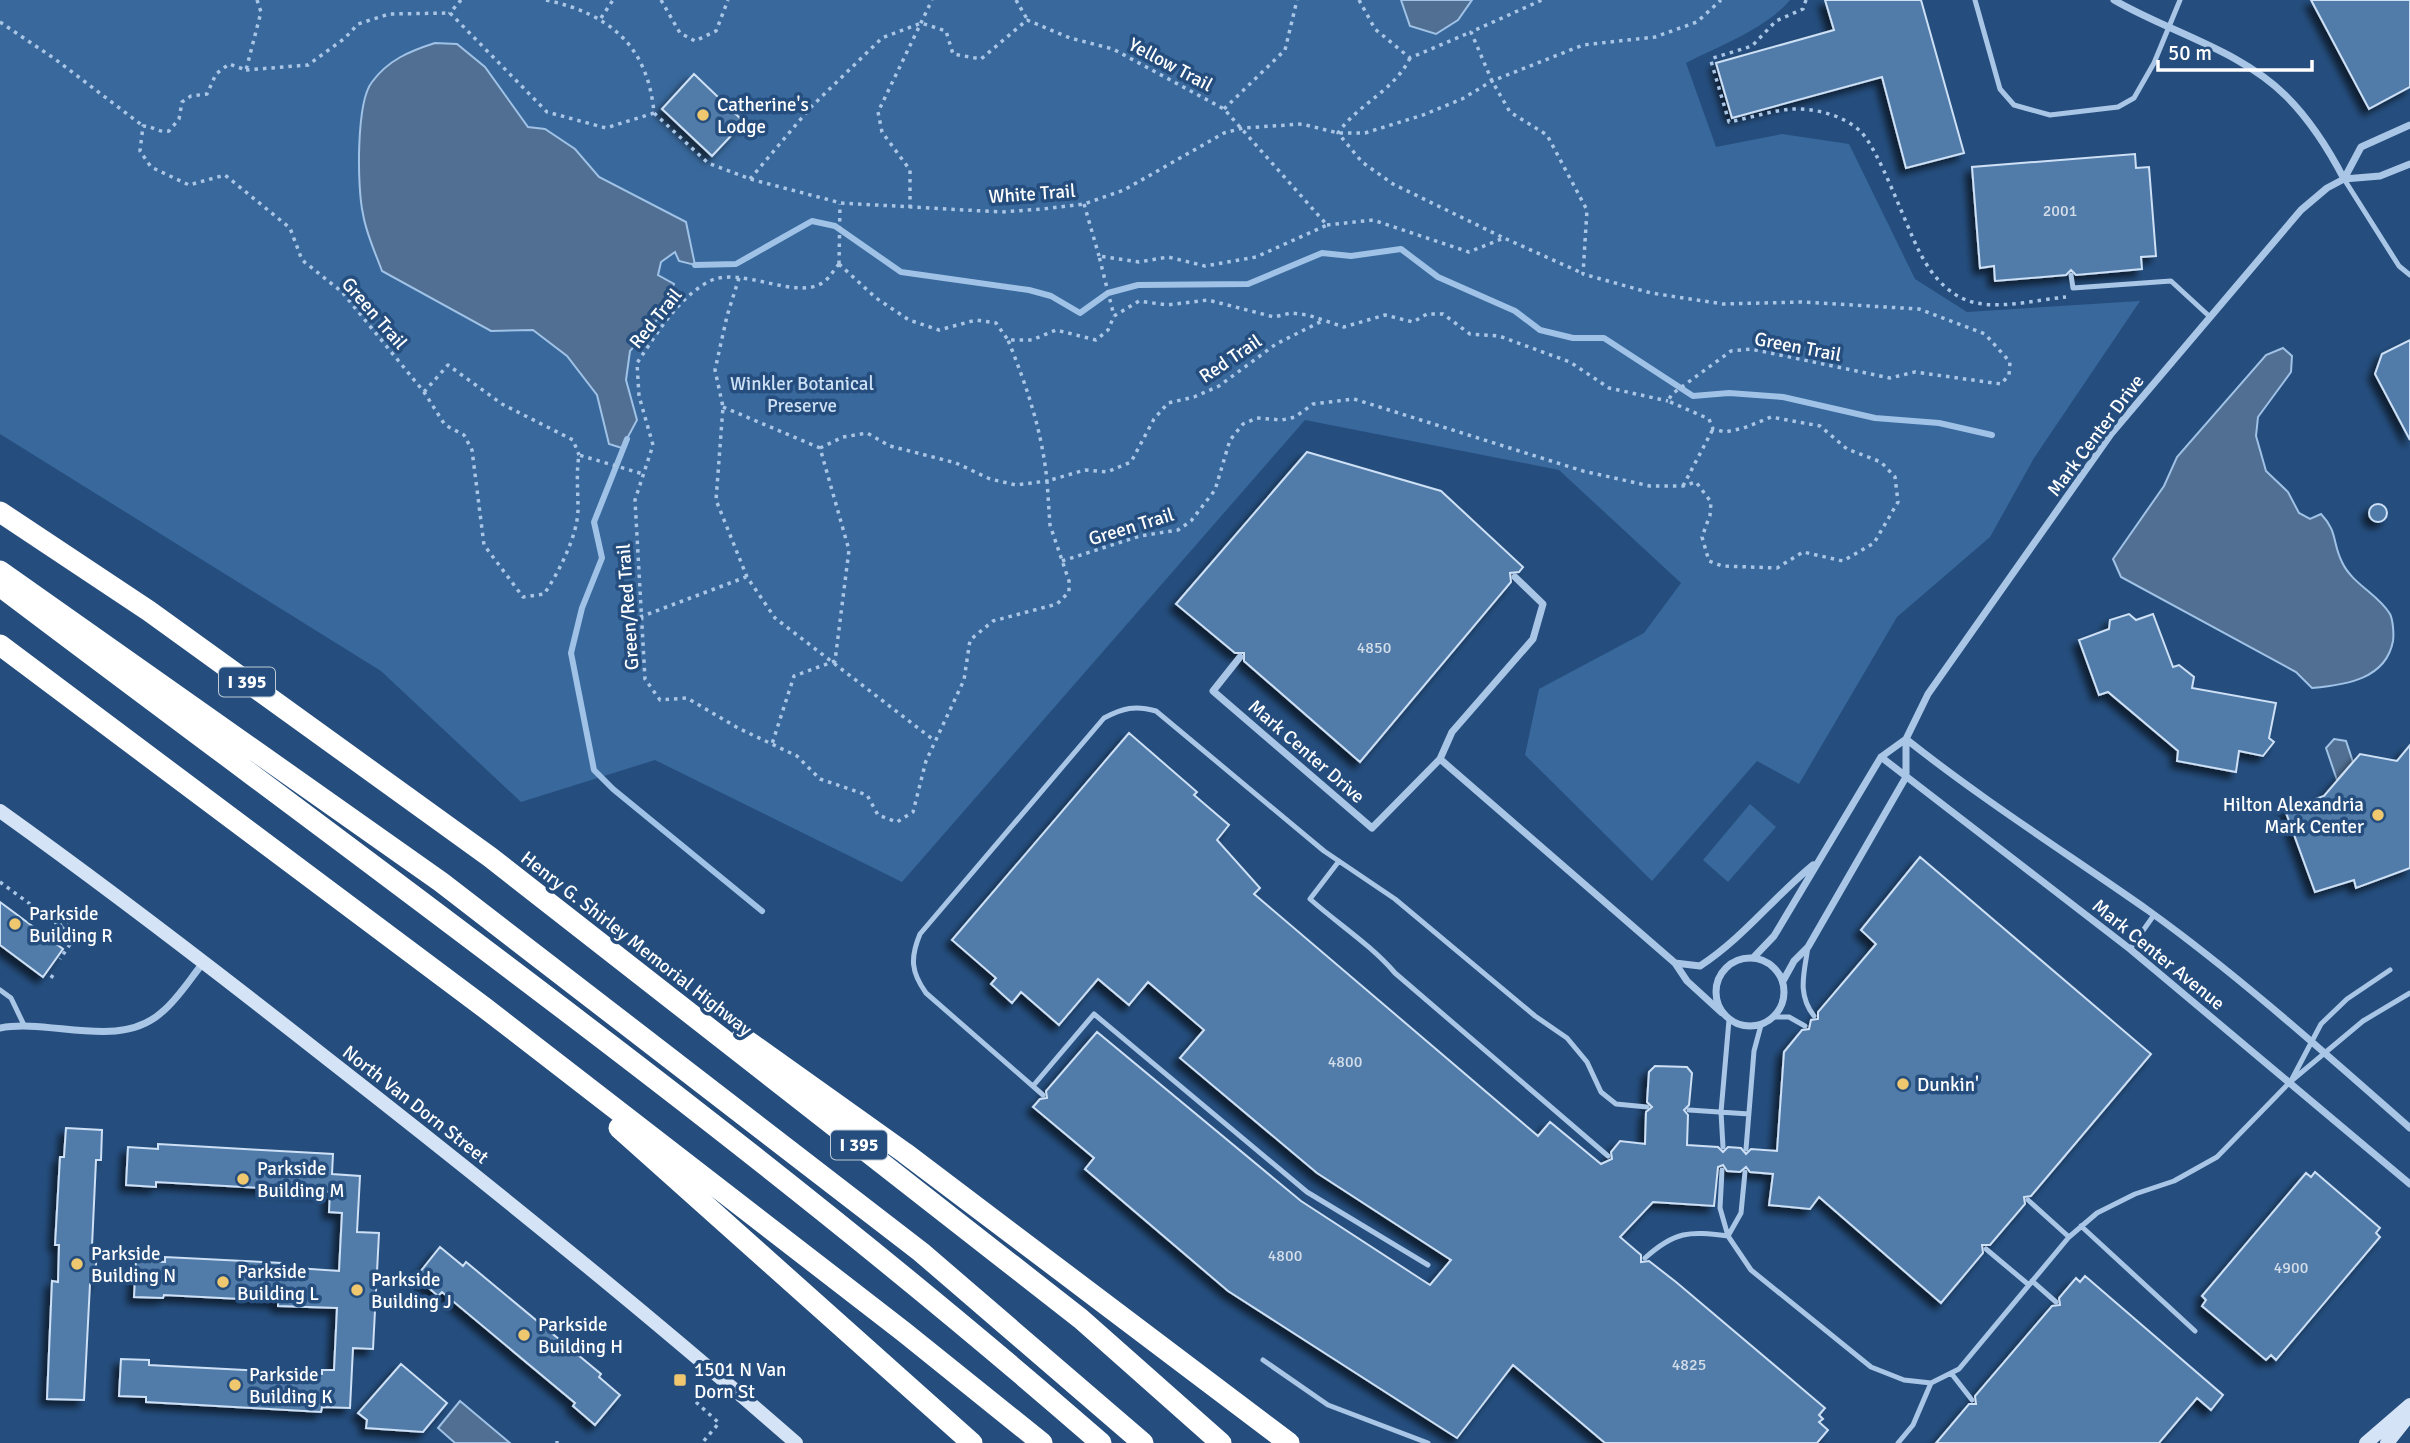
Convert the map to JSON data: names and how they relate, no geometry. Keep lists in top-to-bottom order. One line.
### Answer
{"streets":{"highway":["I 395","Henry G. Shirley Memorial Highway"],"main road":["North Van Dorn Street"],"street":["Mark Center Drive","Mark Center Avenue"],"path":["Yellow Trail","White Trail","Green Trail","Red Trail","Green/Red Trail"]},"crossings":[["Yellow Trail","White Trail"],["Green Trail","Green/Red Trail"],["Red Trail","Green/Red Trail"],["Mark Center Drive","Mark Center Avenue"]],"parks":["Winkler Botanical Preserve"],"places":{"other":["Catherine's Lodge","Hilton Alexandria Mark Center","Parkside Building R","Dunkin'","Parkside Building M","Parkside Building N","Parkside Building L","Parkside Building J","Parkside Building H","Parkside Building K"],"transit":["1501 N Van Dorn St"]},"house_numbers":["2001","4850","4800","4800","4900","4825"],"scale_bar":"50 m"}
